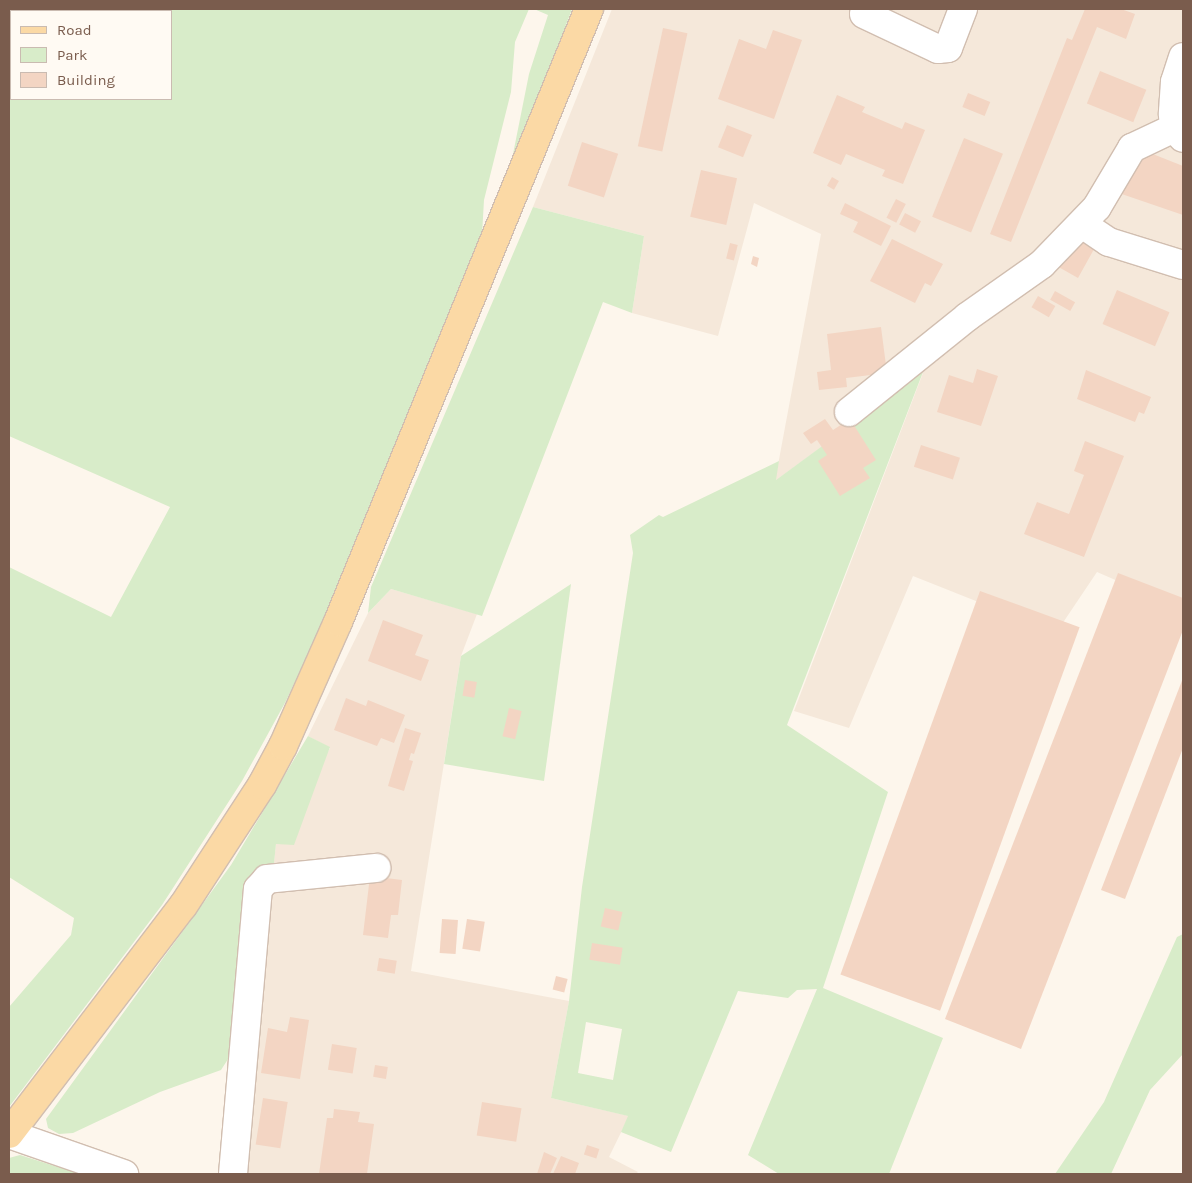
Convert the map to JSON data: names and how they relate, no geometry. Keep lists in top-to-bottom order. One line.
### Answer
{"legend":["Road","Park","Building"]}
